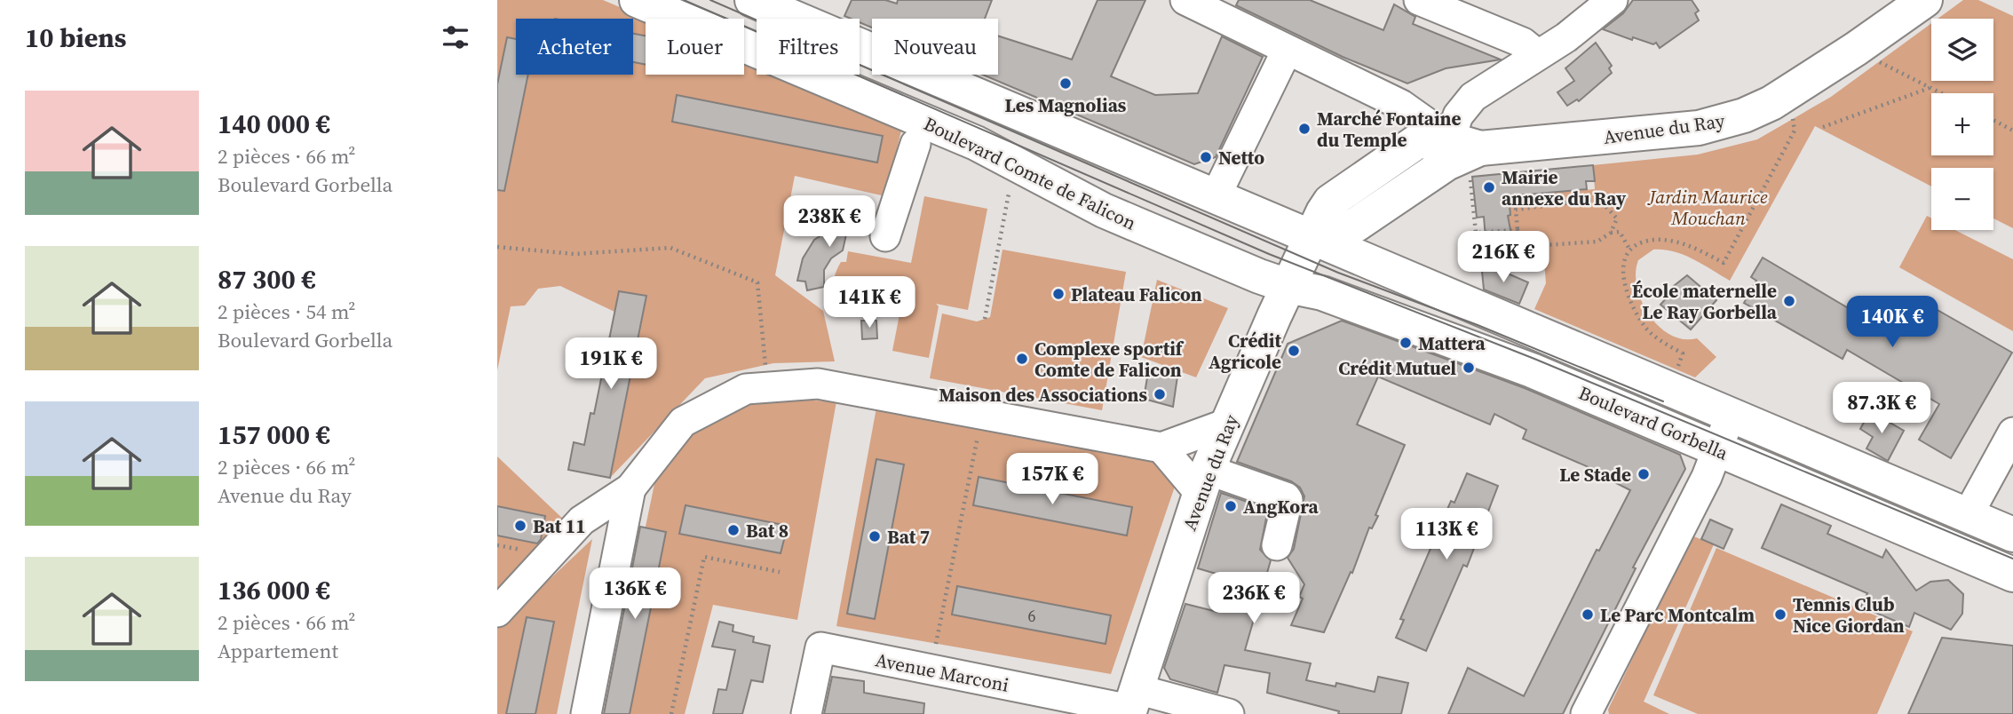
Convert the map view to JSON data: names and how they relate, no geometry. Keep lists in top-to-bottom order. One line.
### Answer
{"streets":{"main road":["Avenue du Ray","Boulevard Comte de Falicon","Boulevard Gorbella"],"street":["Avenue Marconi"]},"crossings":[["Avenue du Ray","Boulevard Comte de Falicon"],["Avenue du Ray","Boulevard Gorbella"],["Avenue du Ray","Avenue Marconi"],["Boulevard Comte de Falicon","Boulevard Gorbella"]],"parks":["Jardin Maurice Mouchan"],"places":["Les Magnolias","Marché Fontaine du Temple","Netto","Mairie annexe du Ray","Plateau Falicon","École maternelle Le Ray Gorbella","Mattera","Crédit Agricole","Complexe sportif Comte de Falicon","Crédit Mutuel","Maison des Associations","Le Stade","AngKora","Bat 11","Bat 8","Bat 7","Le Parc Montcalm","Tennis Club Nice Giordan"],"house_numbers":["6"],"page":{"heading":"10 biens","map_buttons":["+","−"],"chip":["Acheter","Louer","Filtres","Nouveau"],"list":[{"name":"140 000 €","note":"2 pièces · 66 m² · Boulevard Gorbella"},{"name":"87 300 €","note":"2 pièces · 54 m² · Boulevard Gorbella"},{"name":"157 000 €","note":"2 pièces · 66 m² · Avenue du Ray"},{"name":"136 000 €","note":"2 pièces · 66 m² · Appartement"}],"price":["238K €","216K €","141K €","140K €","191K €","87.3K €","157K €","113K €","136K €","236K €"]}}
